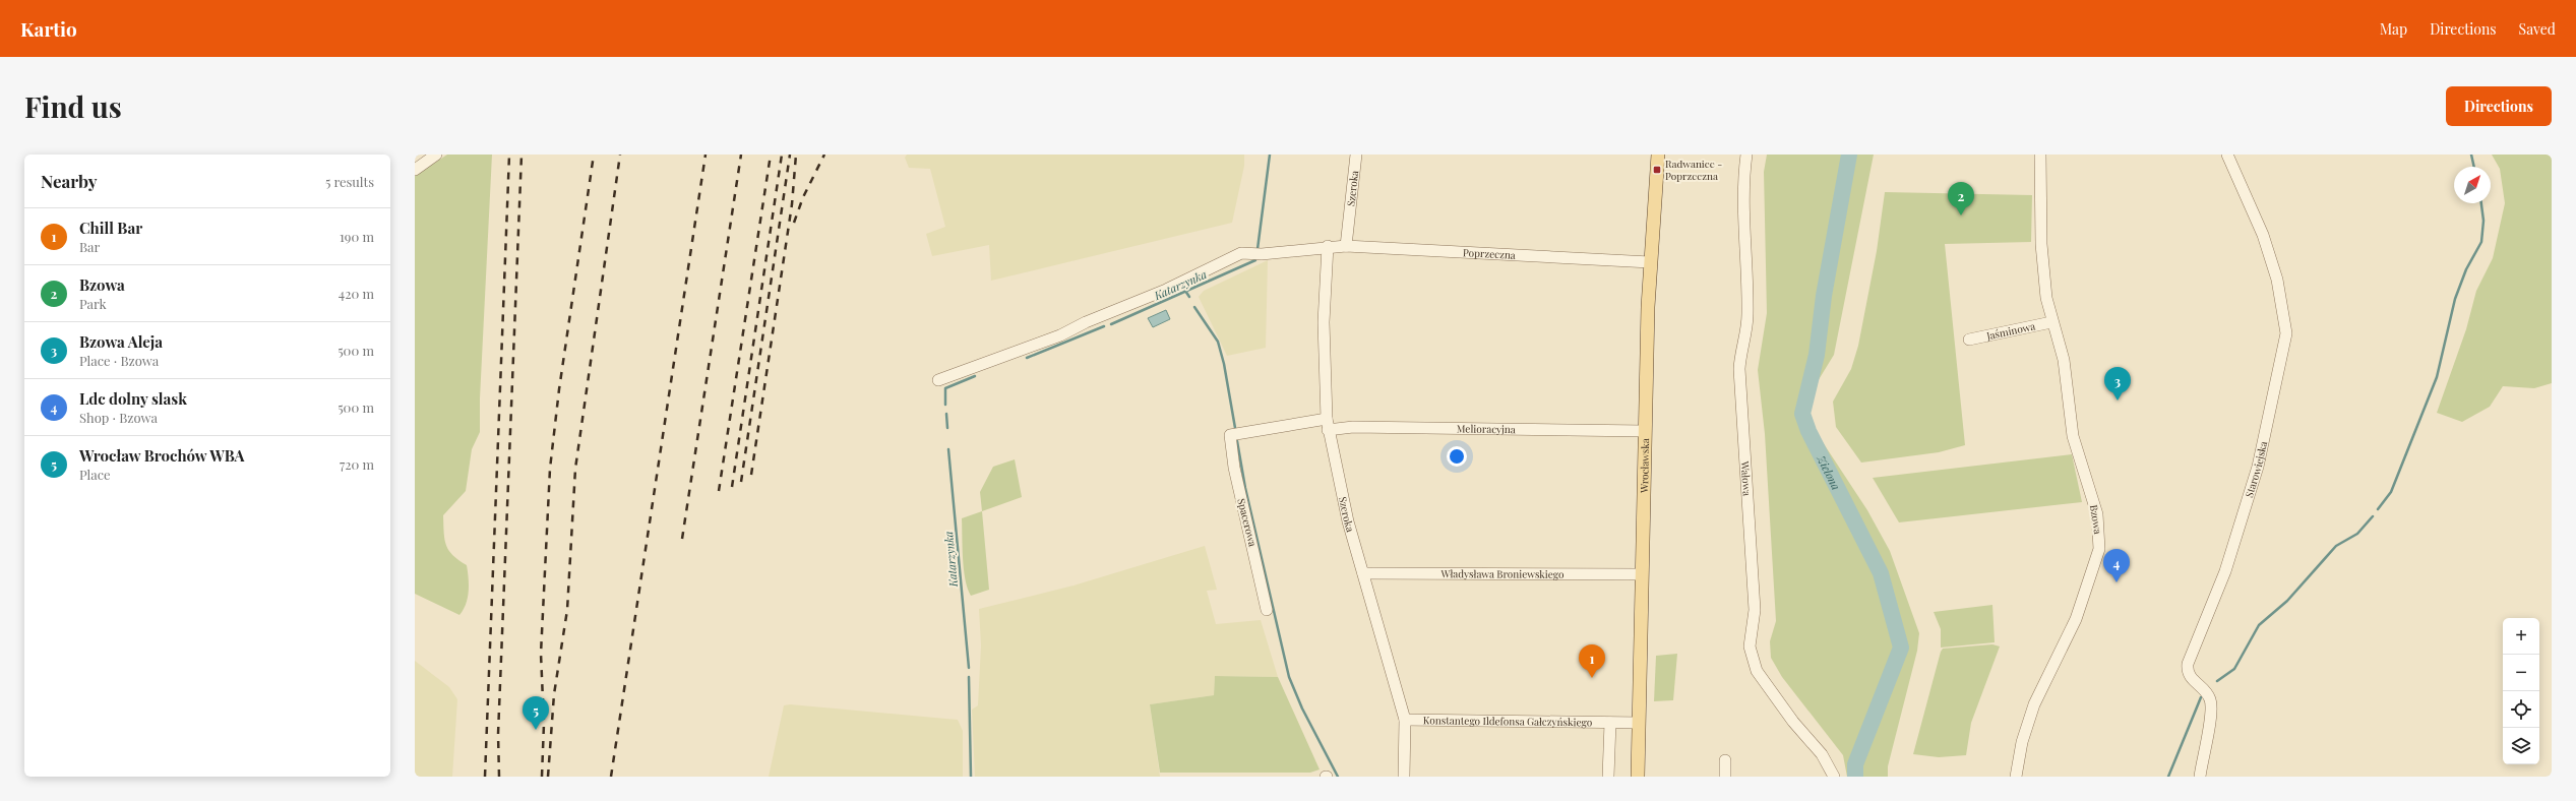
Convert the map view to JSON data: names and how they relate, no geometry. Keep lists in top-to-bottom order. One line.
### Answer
{"streets":{"main road":["Wrocławska"],"street":["Szeroka","Poprzeczna","Jaśminowa","Melioracyjna","Starowiejska","Wałowa","Bzowa","Spacerowa","Władysława Broniewskiego","Konstantego Ildefonsa Gałczyńskiego"]},"crossings":[["Szeroka","Poprzeczna"],["Szeroka","Melioracyjna"],["Szeroka","Władysława Broniewskiego"],["Szeroka","Konstantego Ildefonsa Gałczyńskiego"],["Poprzeczna","Wrocławska"],["Jaśminowa","Bzowa"],["Melioracyjna","Wrocławska"],["Melioracyjna","Spacerowa"],["Wrocławska","Władysława Broniewskiego"],["Wrocławska","Konstantego Ildefonsa Gałczyńskiego"]],"water":["Katarzynka","Zielona"],"places":{"transit":["Radwanice - Poprzeczna"]},"north":"top right","page":{"header":"Kartio","nav":["Map","Directions","Saved"],"buttons":"Directions","title":"Find us","heading":["Nearby","5 results"],"pins":["2","3","4","1","5"],"list":[{"mark":"1","name":"Chill Bar","note":"Bar","value":"190 m"},{"mark":"2","name":"Bzowa","note":"Park","value":"420 m"},{"mark":"3","name":"Bzowa Aleja","note":"Place · Bzowa","value":"500 m"},{"mark":"4","name":"Ldc dolny slask","note":"Shop · Bzowa","value":"500 m"},{"mark":"5","name":"Wrocław Brochów WBA","note":"Place","value":"720 m"}],"map_buttons":["+","−"]}}
